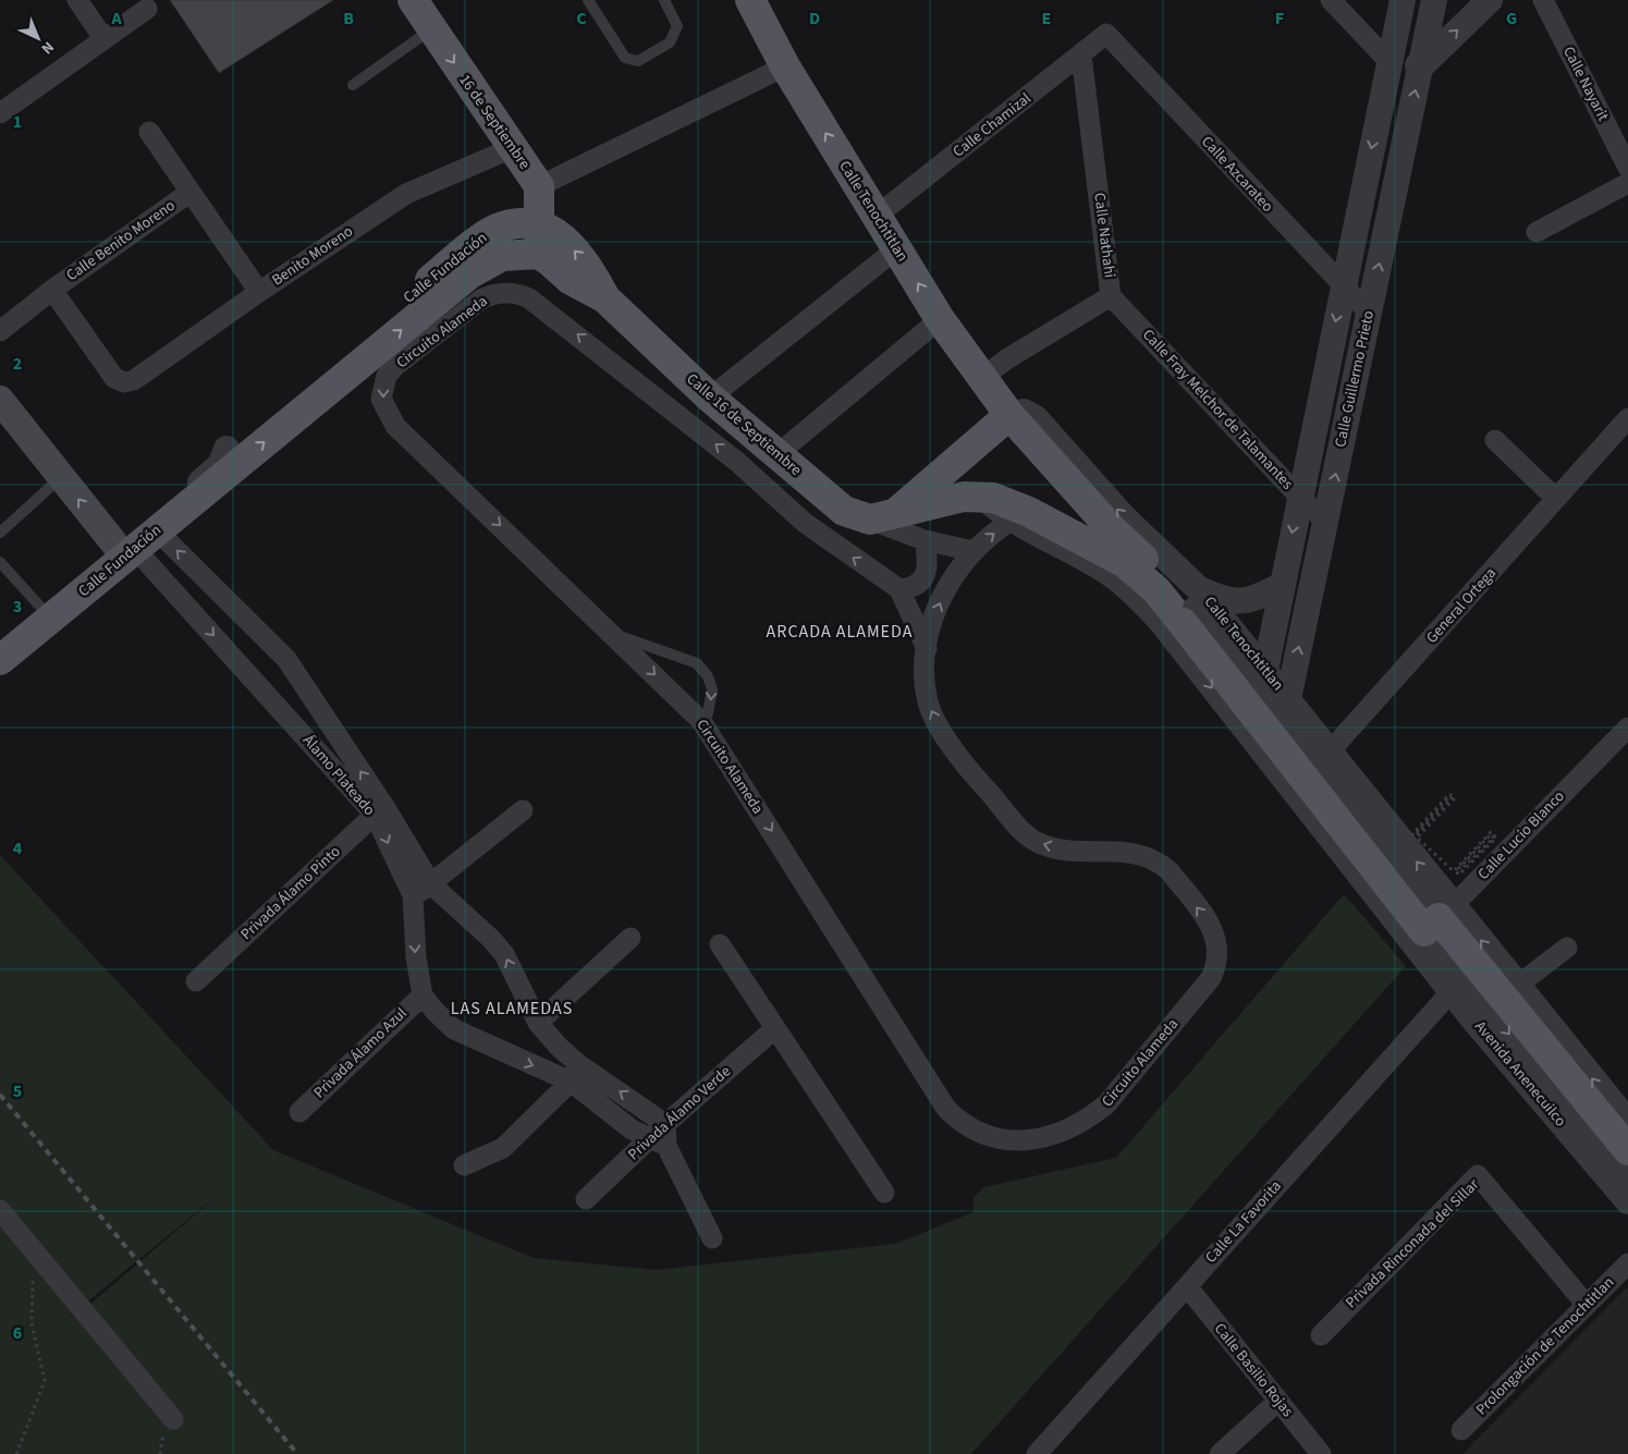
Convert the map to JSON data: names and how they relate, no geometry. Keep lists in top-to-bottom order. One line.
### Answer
{"streets":{"main road":["16 de Septiembre","Calle Tenochtitlan","Calle Fundación","Calle 16 de Septiembre"],"street":["Calle Nayarit","Calle Chamizal","Calle Azcarateo","Calle Nathahi","Calle Benito Moreno","Benito Moreno","Circuito Alameda","Calle Guillermo Prieto","Calle Fray Melchor de Talamantes","General Ortega","Álamo Plateado","Calle Lucio Blanco","Privada Álamo Pinto","Privada Álamo Azul","Avenida Anenecuilco","Privada Álamo Verde","Calle La Favorita","Privada Rinconada del Sillar","Prolongación de Tenochtitlan","Calle Basilio Rojas"]},"crossings":[["16 de Septiembre","Benito Moreno"],["Calle Chamizal","Calle Azcarateo"],["Calle Chamizal","Calle Tenochtitlan"],["Calle Chamizal","Calle Nathahi"],["Calle Azcarateo","Calle Guillermo Prieto"],["Calle Tenochtitlan","Calle Nathahi"],["Calle Tenochtitlan","Calle Guillermo Prieto"],["Calle Tenochtitlan","General Ortega"],["Calle Tenochtitlan","Calle Lucio Blanco"],["Calle Tenochtitlan","Avenida Anenecuilco"],["Calle Nathahi","Calle Fray Melchor de Talamantes"],["Calle Benito Moreno","Benito Moreno"],["Calle Fundación","Álamo Plateado"],["Calle Guillermo Prieto","Calle Fray Melchor de Talamantes"],["Álamo Plateado","Privada Álamo Pinto"],["Álamo Plateado","Privada Álamo Azul"],["Calle Lucio Blanco","Avenida Anenecuilco"],["Avenida Anenecuilco","Calle La Favorita"],["Calle La Favorita","Calle Basilio Rojas"],["Privada Rinconada del Sillar","Prolongación de Tenochtitlan"]],"one_way":["16 de Septiembre","Calle Tenochtitlan"],"districts":["ARCADA ALAMEDA","LAS ALAMEDAS"],"north":"bottom right","grid":{"columns":["A","B","C","D","E","F","G"],"rows":["1","2","3","4","5","6"]}}
